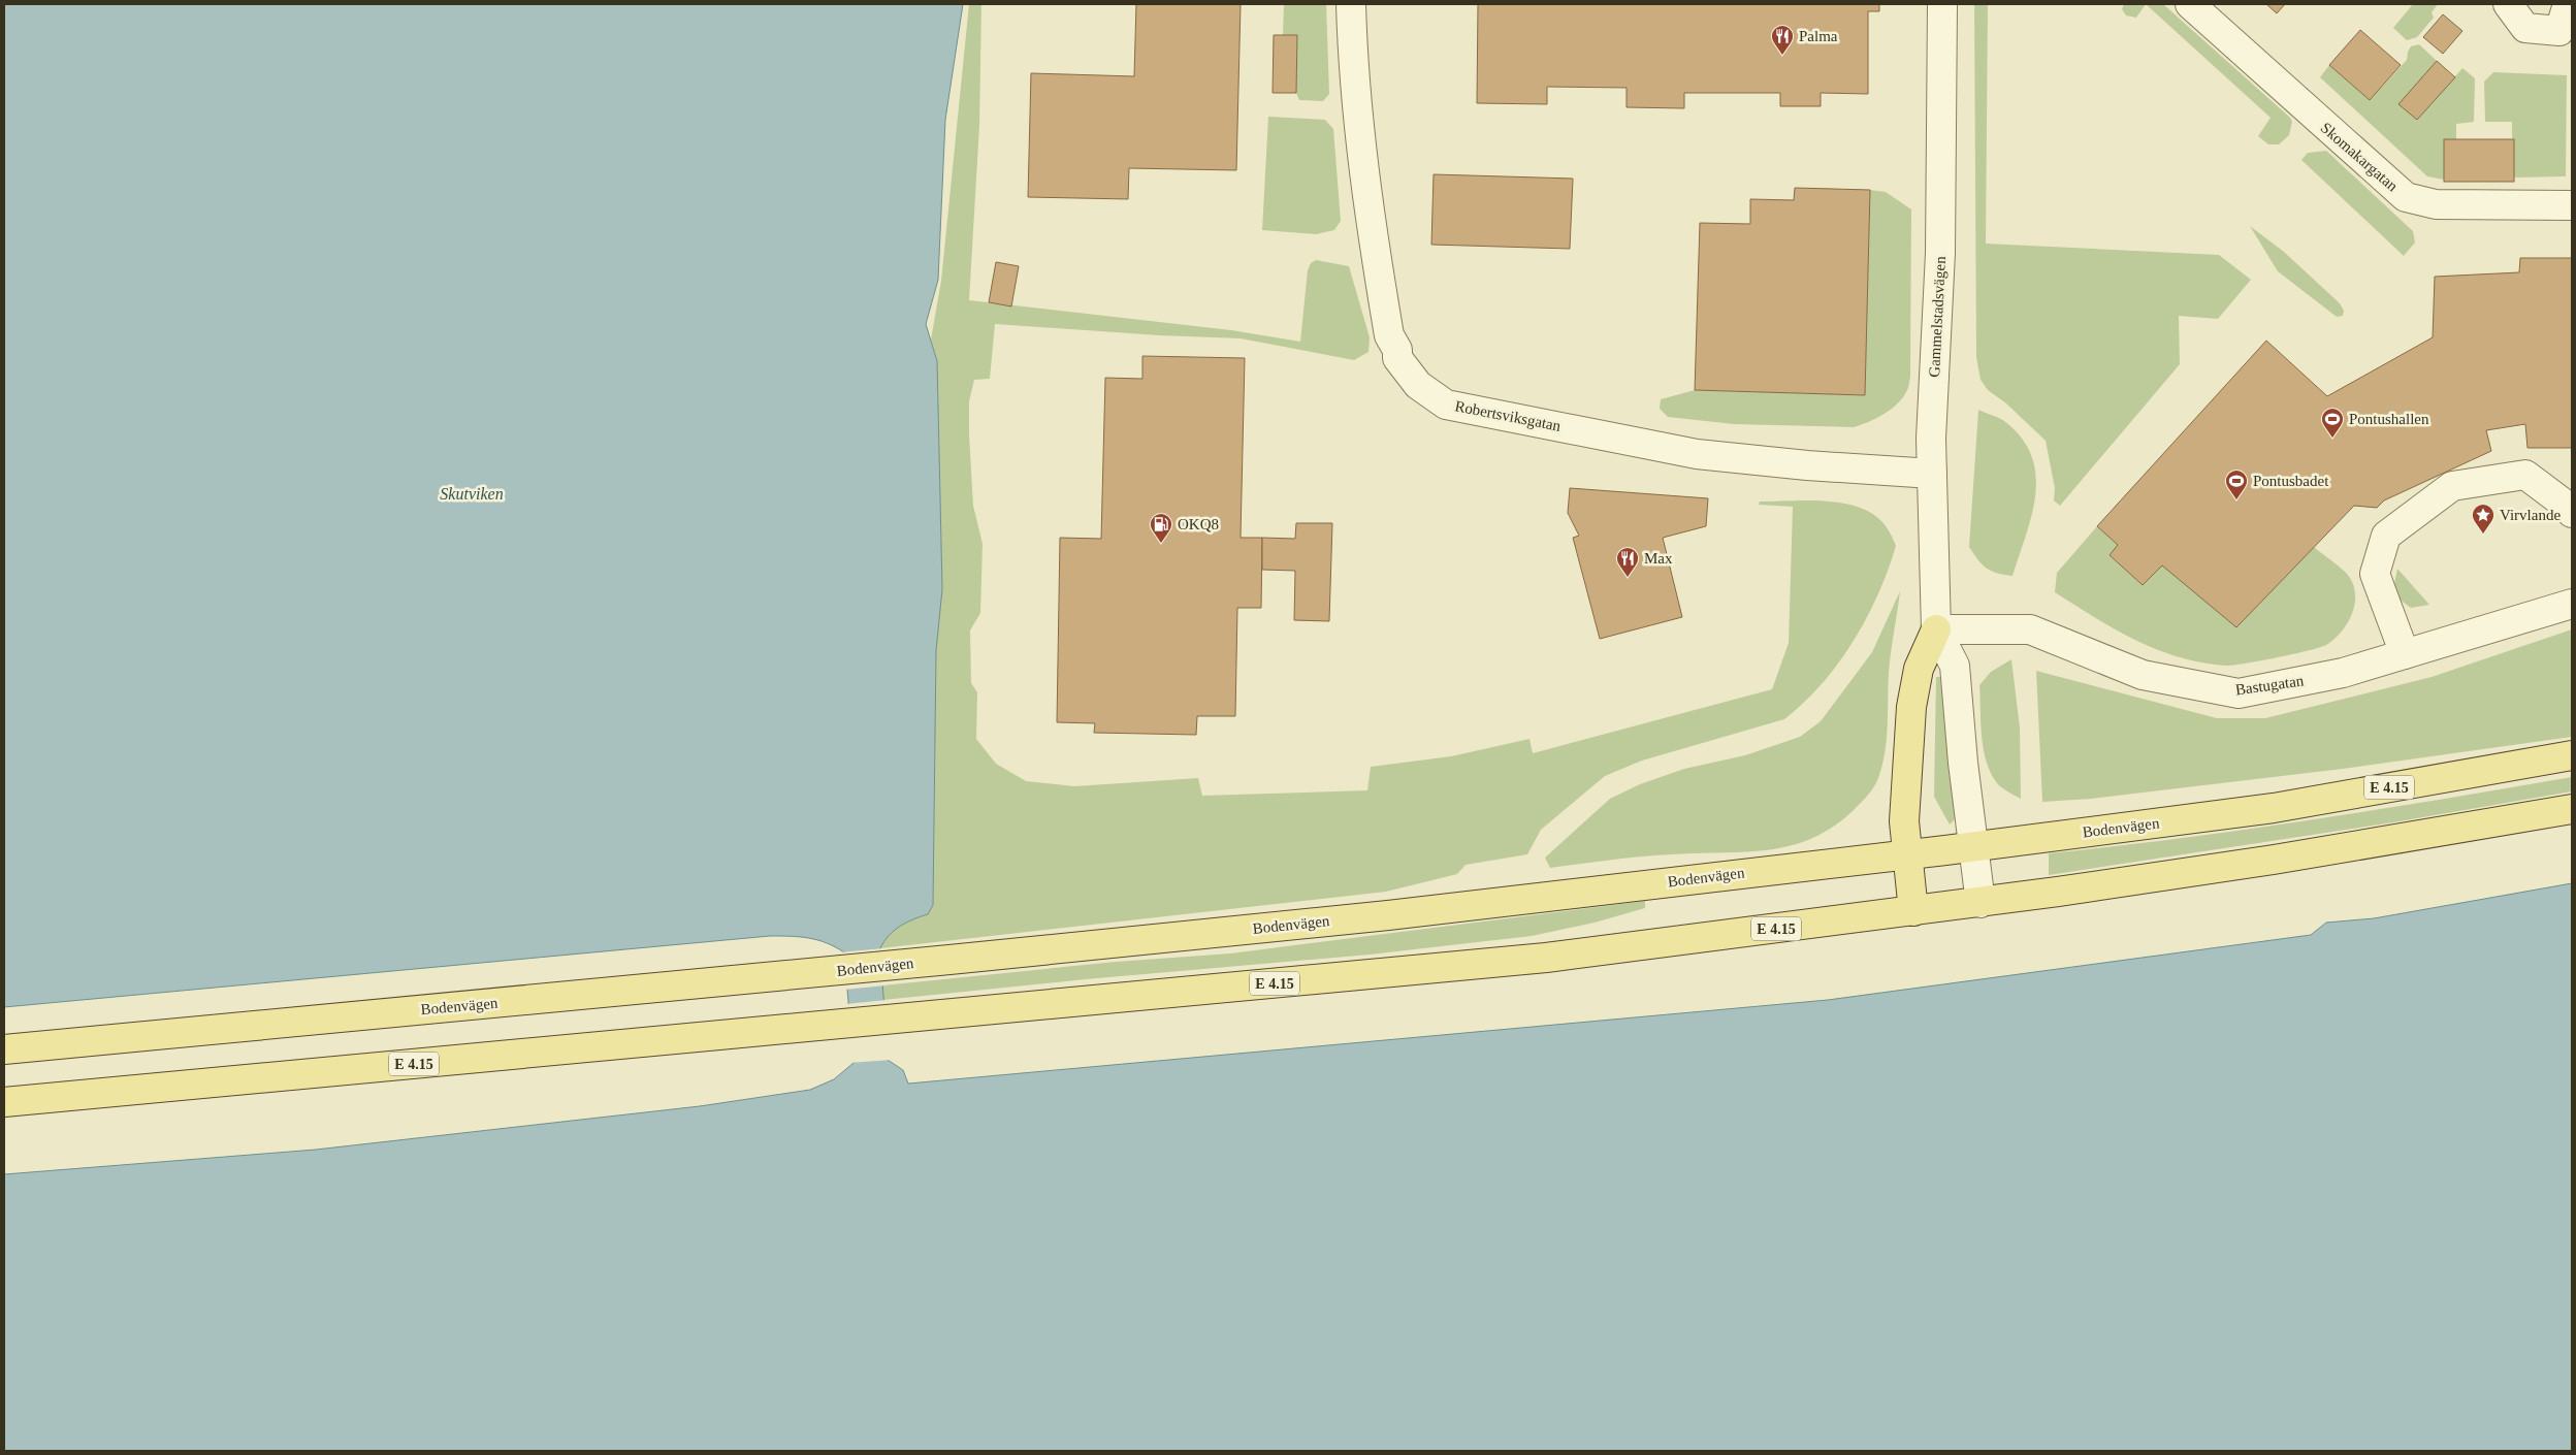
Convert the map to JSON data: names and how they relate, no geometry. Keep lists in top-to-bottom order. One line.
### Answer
{"streets":{"main road":["E 4.15","Bodenvägen"],"street":["Skomakargatan","Gammelstadsvägen","Robertsviksgatan","Bastugatan"]},"crossings":[["Gammelstadsvägen","Robertsviksgatan"],["Gammelstadsvägen","Bastugatan"]],"water":["Skutviken"],"places":{"restaurant":["Palma","Max"],"sports":["Pontushallen","Pontusbadet"],"place":["Virvlande"],"fuel station":["OKQ8"]}}
